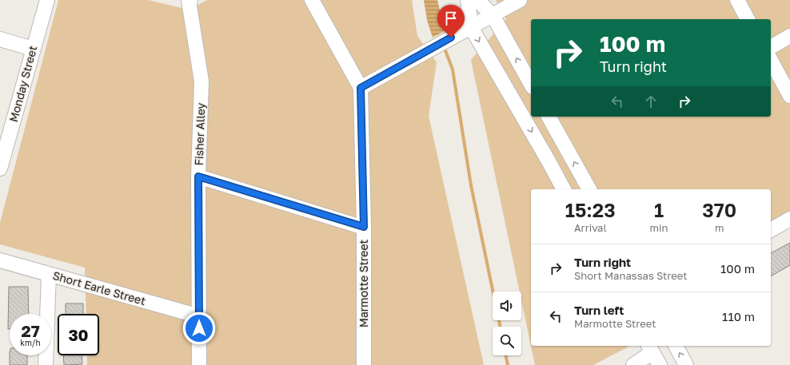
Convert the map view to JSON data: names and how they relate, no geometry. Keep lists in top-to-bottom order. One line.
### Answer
{"streets":{"street":["Monday Street","Fisher Alley","Marmotte Street","Short Earle Street"]},"crossings":[["Fisher Alley","Short Earle Street"]],"page":{"turn":["100 m","Turn right"],"eta":["15:23","Arrival","1","min","370","m"],"list":[{"name":"Turn right","note":"Short Manassas Street","value":"100 m"},{"name":"Turn left","note":"Marmotte Street","value":"110 m"}],"speed":"27 km/h","limit":"30"}}
